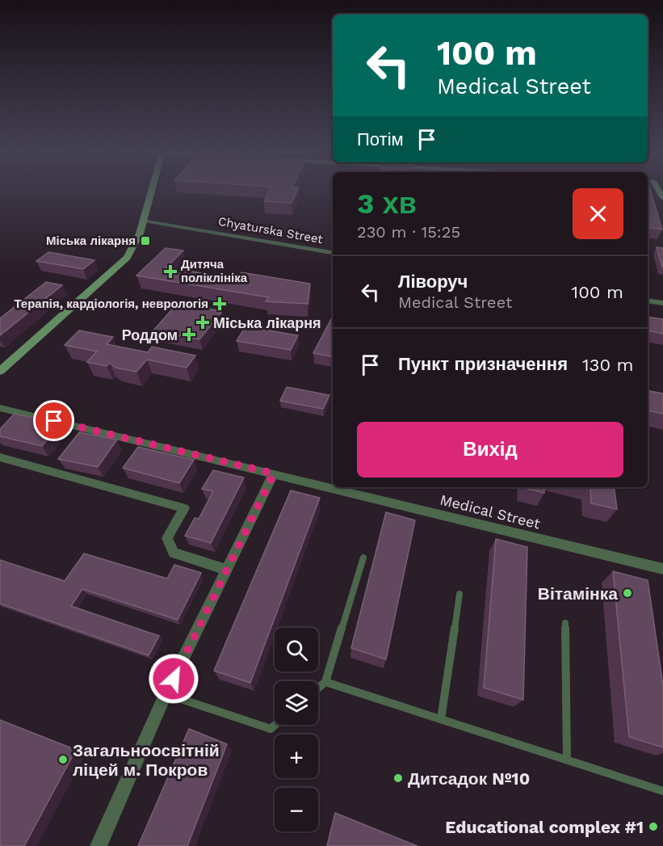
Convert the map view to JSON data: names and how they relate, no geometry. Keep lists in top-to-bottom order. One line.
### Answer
{"streets":{"street":["Chyaturska Street","Medical Street"]},"places":{"transit":["Міська лікарня"],"health":["Дитяча поліклініка","Терапія, кардіологія, неврологія","Мiська лiкарня","Роддом"],"other":["Вітамінка","Загальноосвітній ліцей м. Покров","Дитсадок №10","Educational complex #1"]},"page":{"turn":["100 m","Medical Street"],"then":"Потім","heading":["3 хв","230 m · 15:25"],"list":[{"name":"Ліворуч","note":"Medical Street","value":"100 m"},{"name":"Пункт призначення","value":"130 m"}],"buttons":"Вихід","map_buttons":["+","−"]}}
